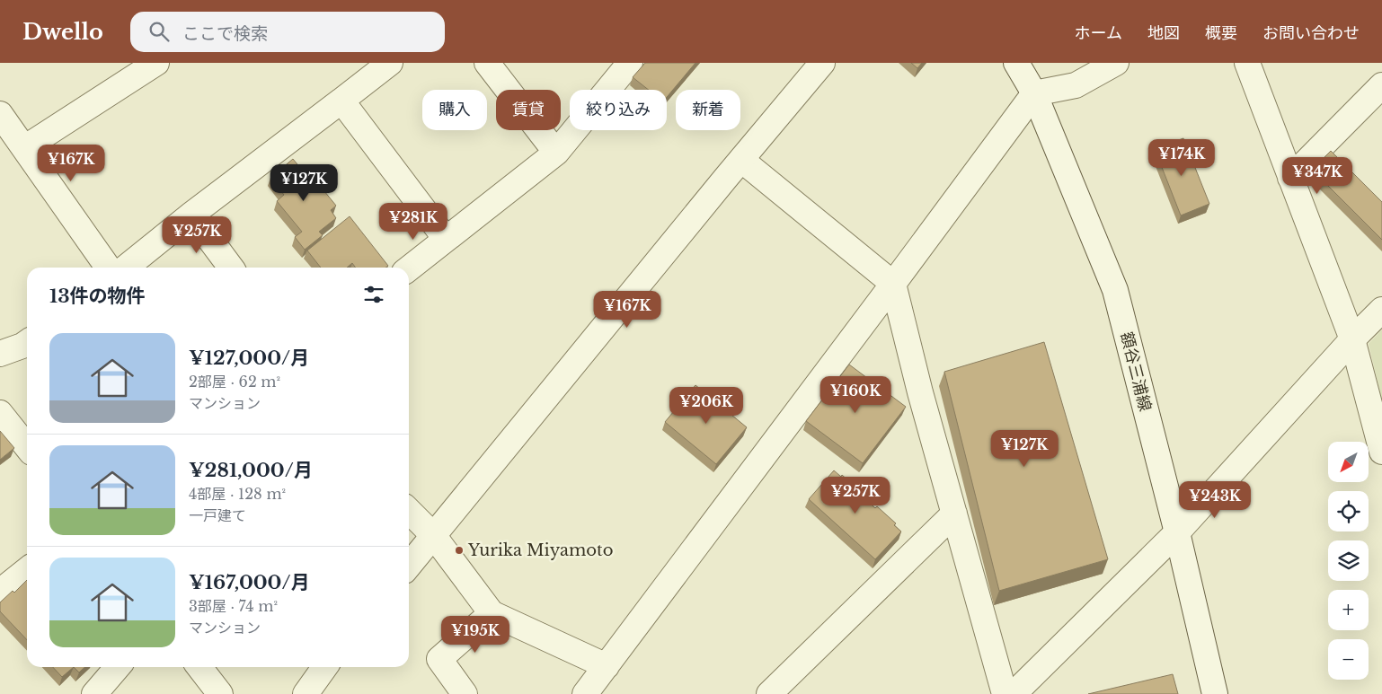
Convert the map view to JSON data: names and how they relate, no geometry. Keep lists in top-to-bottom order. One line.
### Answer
{"streets":{"street":["額谷三浦線"]},"places":["Yurika Miyamoto"],"north":"bottom left","page":{"header":"Dwello","search":"ここで検索","nav":["ホーム","地図","概要","お問い合わせ"],"chip":["購入","賃貸","絞り込み","新着"],"price":["¥174K","¥167K","¥347K","¥127K","¥281K","¥257K","¥167K","¥160K","¥206K","¥127K","¥257K","¥243K","¥195K"],"heading":"13件の物件","list":[{"name":"¥127,000/月","note":"2部屋 · 62 m² · マンション"},{"name":"¥281,000/月","note":"4部屋 · 128 m² · 一戸建て"},{"name":"¥167,000/月","note":"3部屋 · 74 m² · マンション"}],"map_buttons":["+","−"]}}
